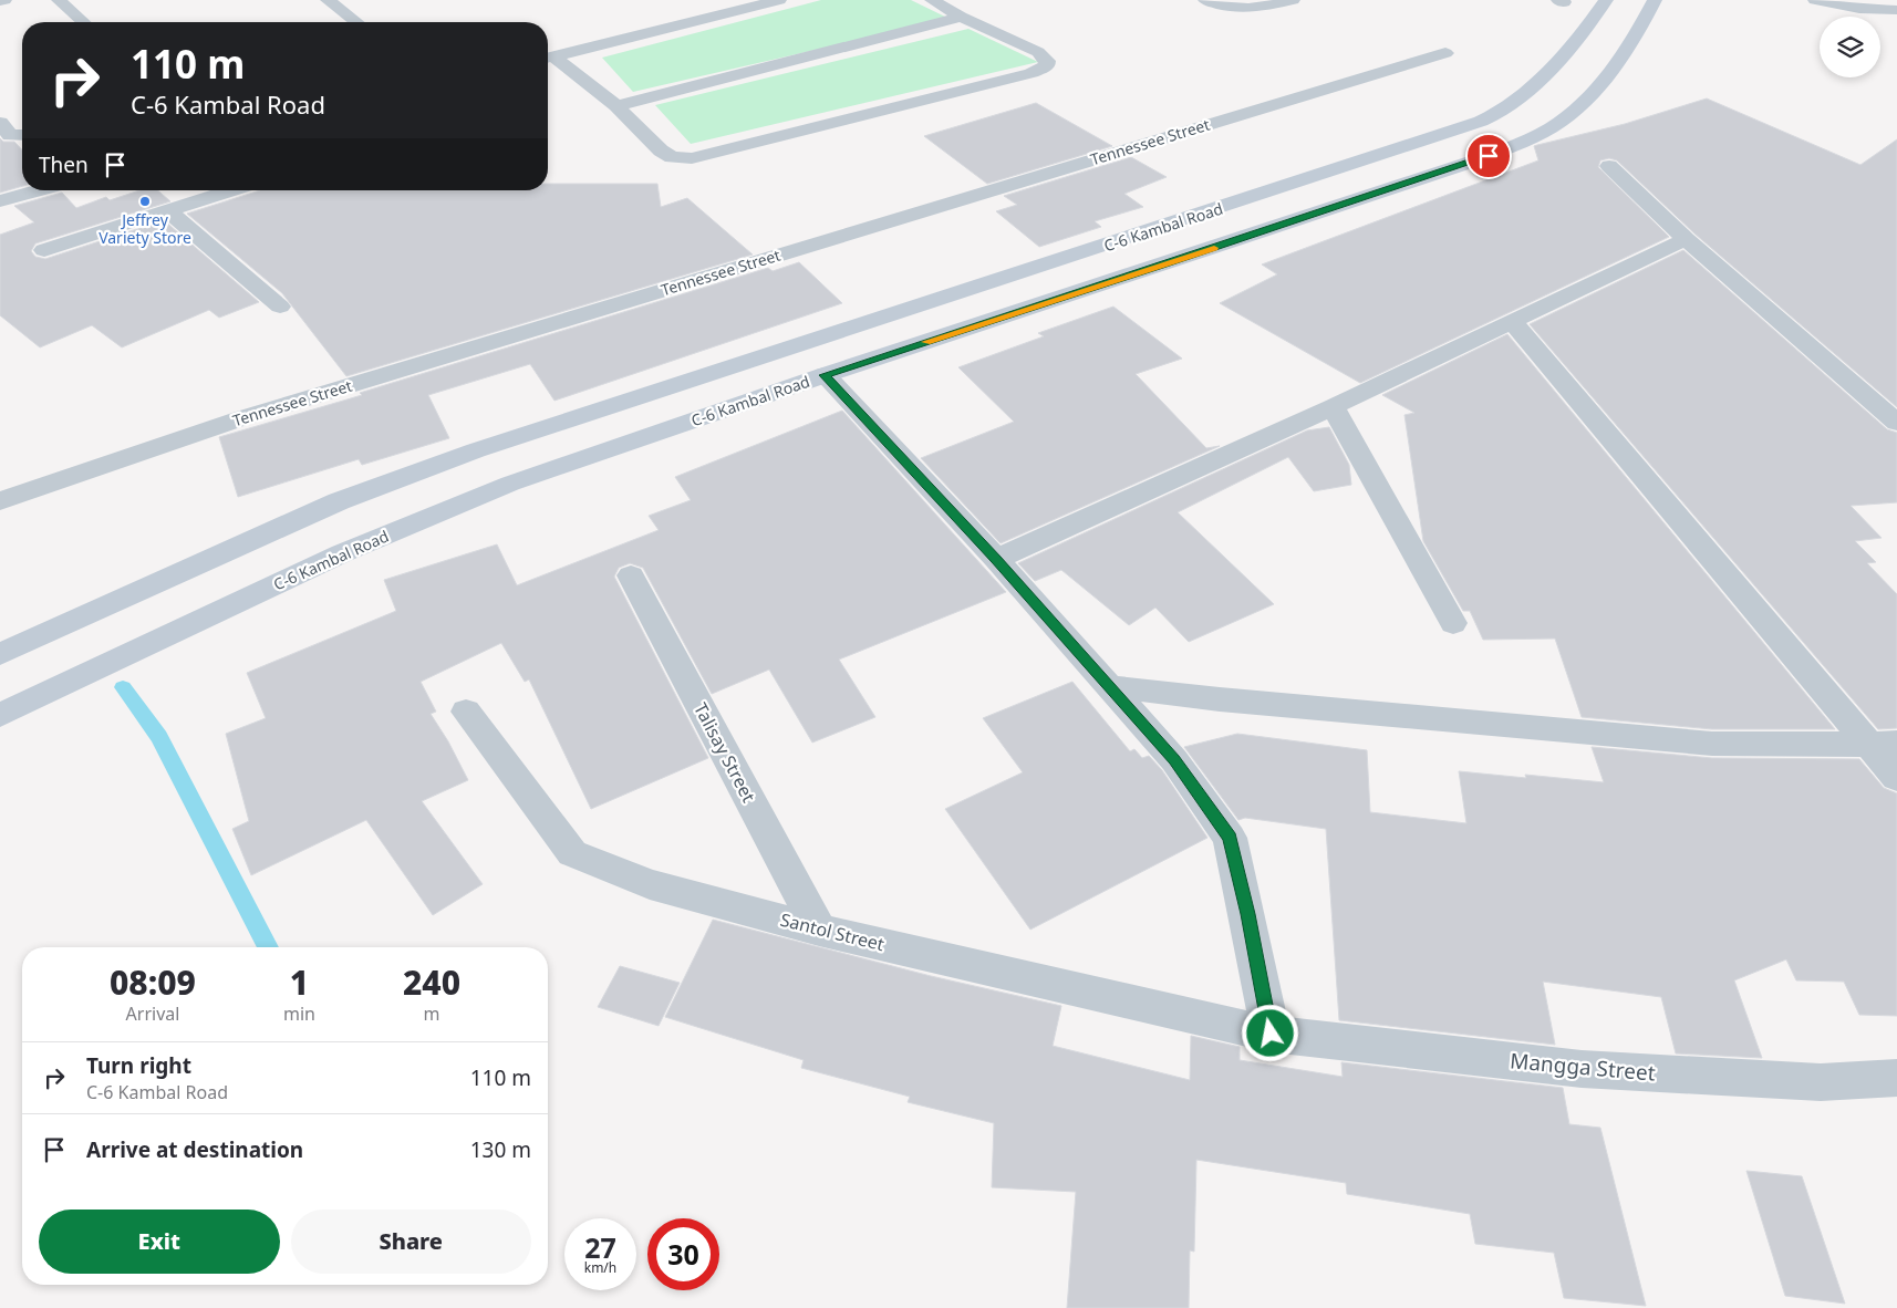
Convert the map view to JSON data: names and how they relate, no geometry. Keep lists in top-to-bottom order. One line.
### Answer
{"streets":{"main road":["C-6 Kambal Road"],"street":["Tennessee Street","Talisay Street","Santol Street","Mangga Street"]},"crossings":[["Talisay Street","Santol Street"],["Santol Street","Mangga Street"]],"places":["Jeffrey Variety Store"],"page":{"turn":["110 m","C-6 Kambal Road"],"then":"Then","eta":["08:09","Arrival","1","min","240","m"],"list":[{"name":"Turn right","note":"C-6 Kambal Road","value":"110 m"},{"name":"Arrive at destination","value":"130 m"}],"buttons":["Exit","Share"],"speed":"27 km/h","limit":"30"}}
